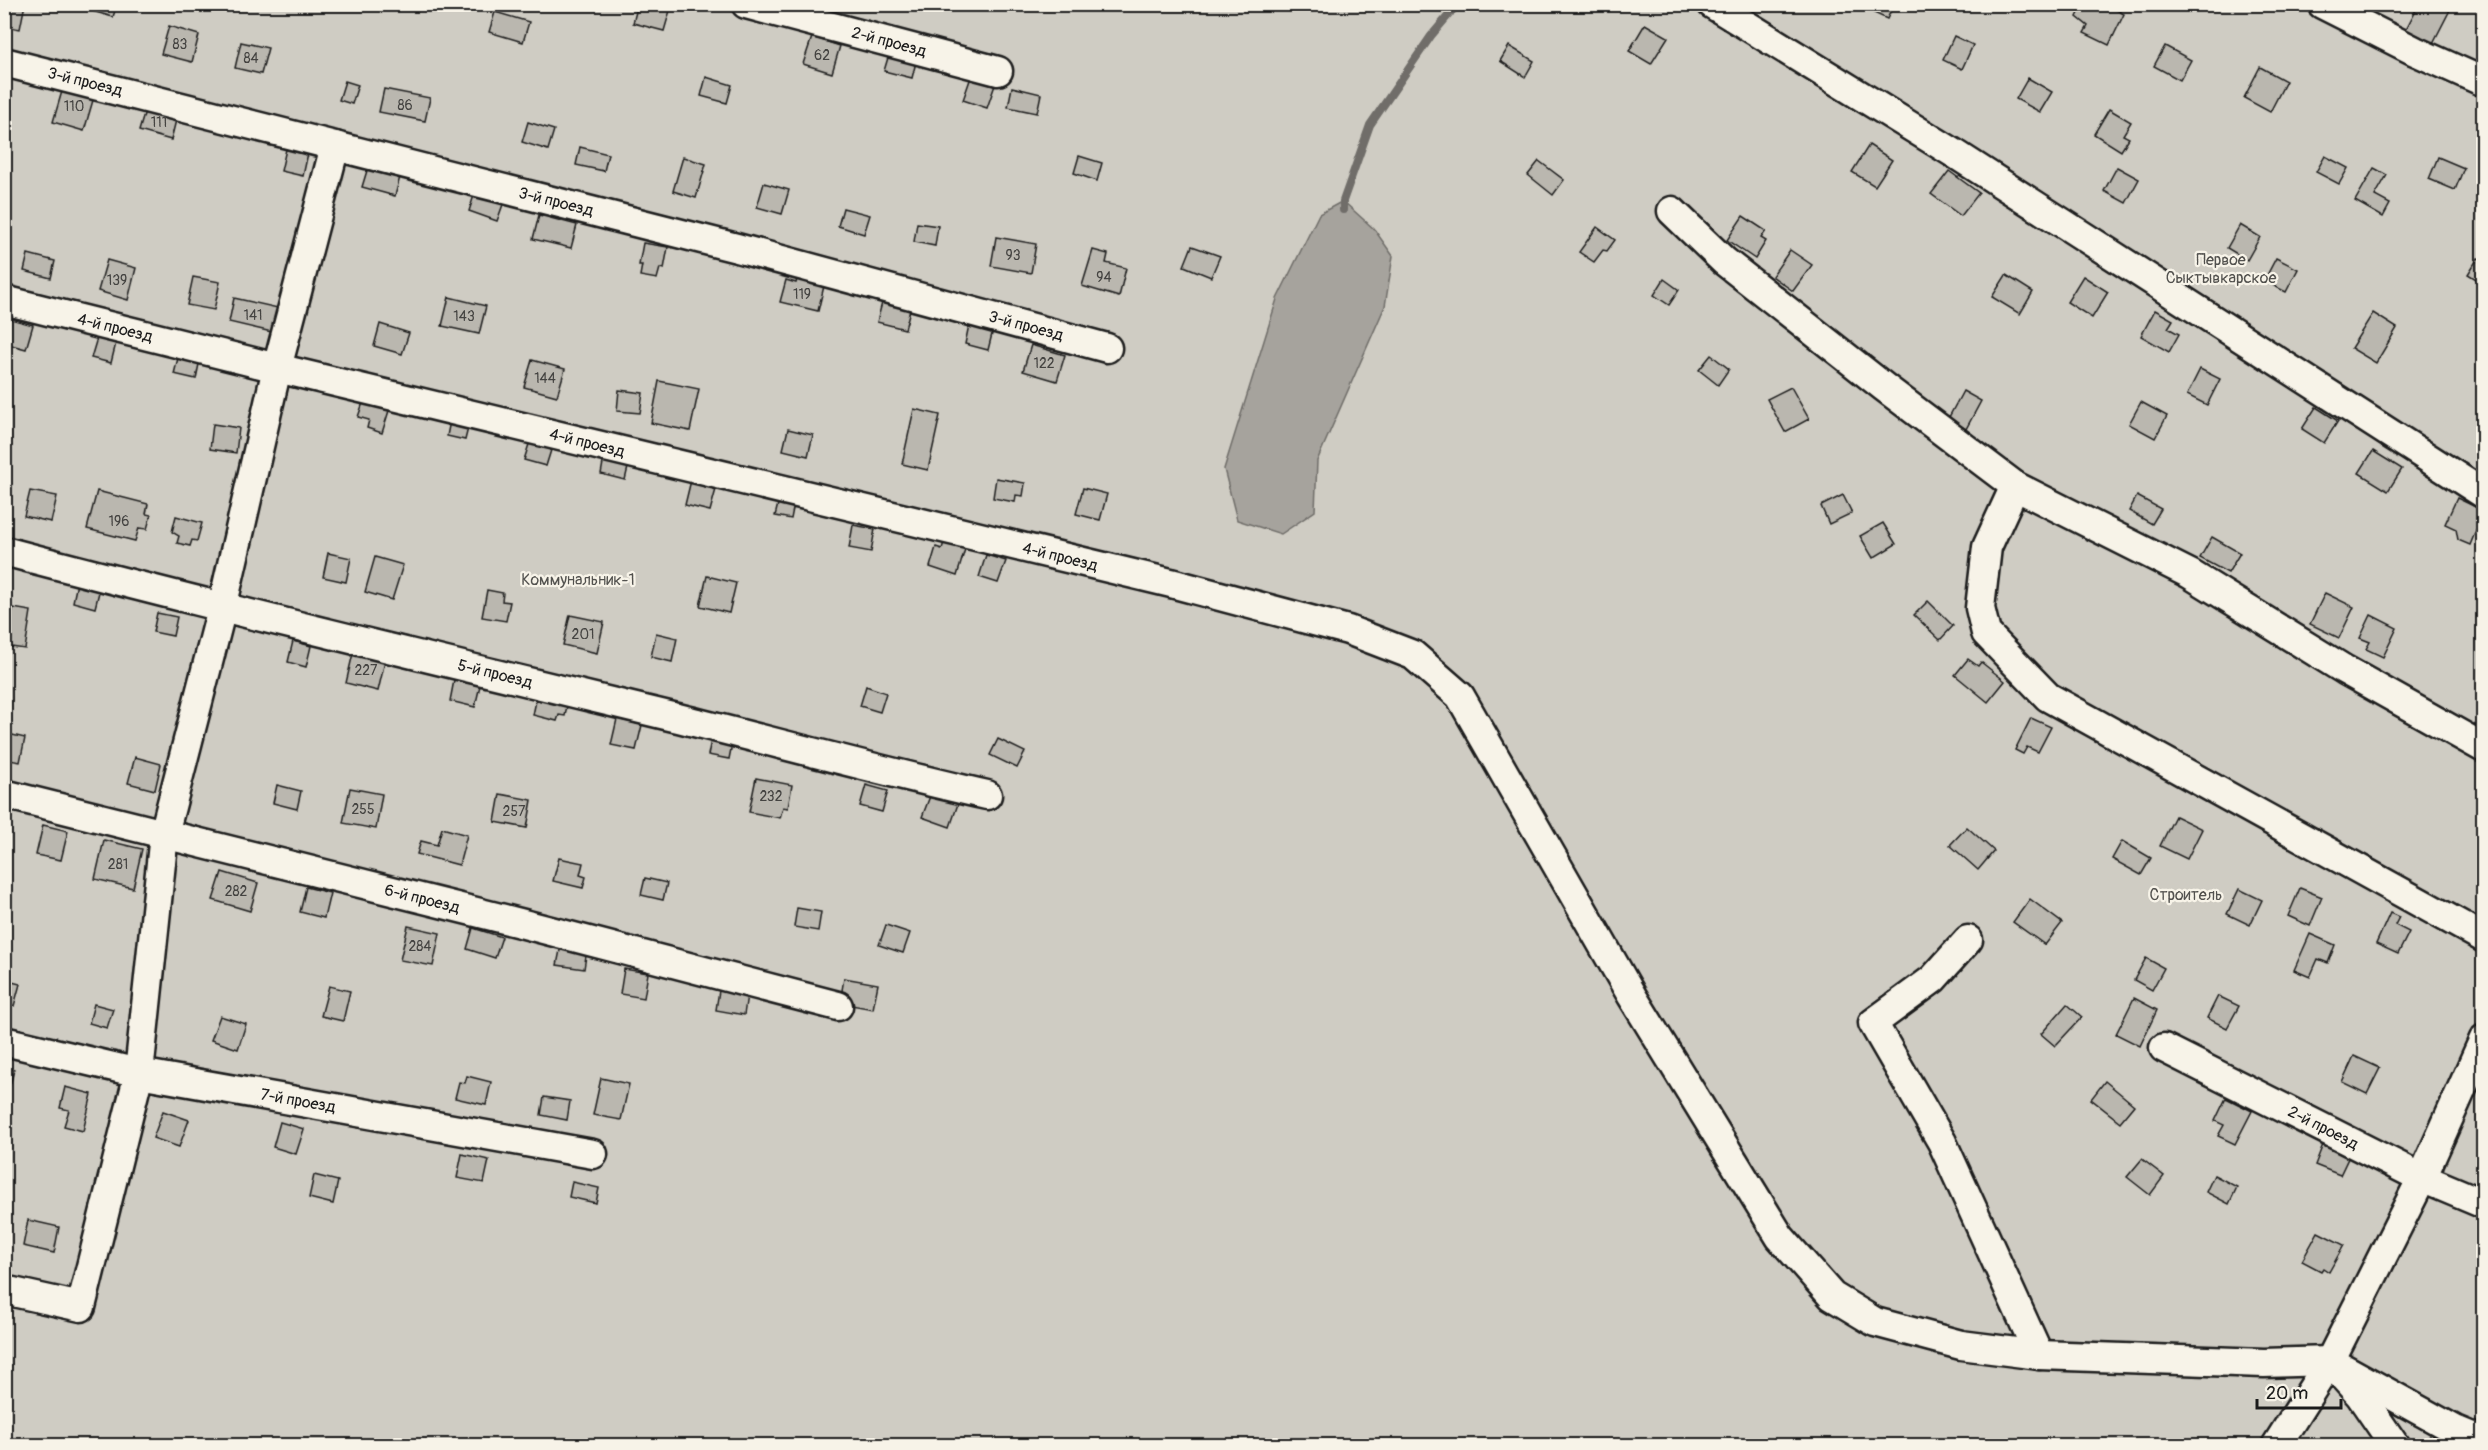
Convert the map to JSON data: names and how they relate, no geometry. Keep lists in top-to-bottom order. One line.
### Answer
{"streets":{"street":["2-й проезд","3-й проезд","4-й проезд","5-й проезд","6-й проезд","7-й проезд"]},"parks":["Первое Сыктывкарское","Коммунальник-1","Строитель"],"house_numbers":["83","62","84","86","110","111","93","94","139","119","141","143","122","144","196","201","227","232","255","257","281","282","284"],"scale_bar":"20 m"}
